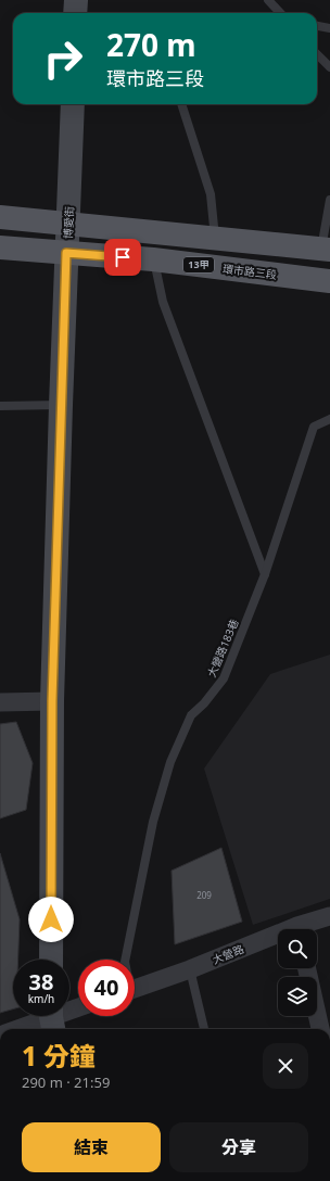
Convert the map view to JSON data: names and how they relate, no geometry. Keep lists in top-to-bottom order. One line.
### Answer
{"streets":{"main road":["13甲","環市路三段"],"street":["博愛街","大營路"],"lane":["大營路183巷"]},"crossings":[["博愛街","13甲"],["博愛街","環市路三段"],["13甲","環市路三段"]],"house_numbers":["209"],"page":{"turn":["270 m","環市路三段"],"speed":"38 km/h","limit":"40","heading":["1 分鐘","290 m · 21:59"],"buttons":["結束","分享"]}}
